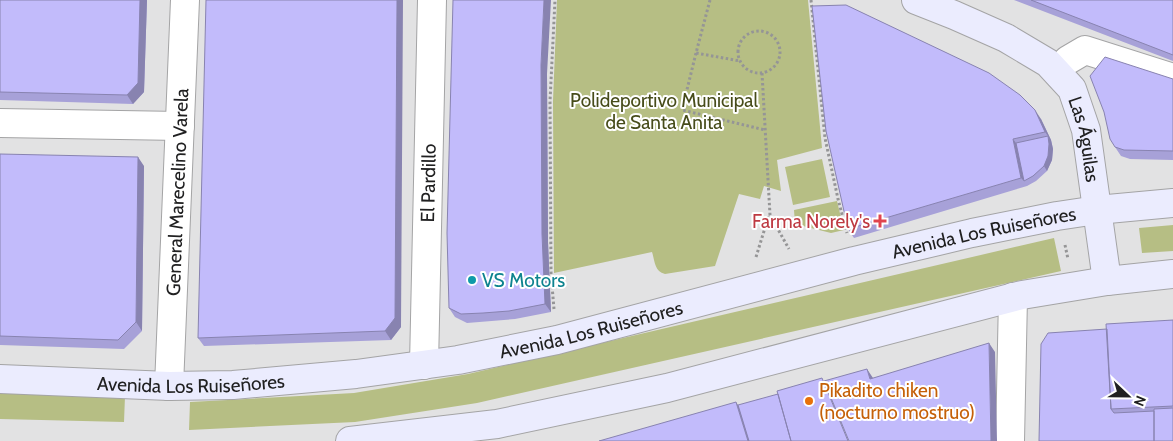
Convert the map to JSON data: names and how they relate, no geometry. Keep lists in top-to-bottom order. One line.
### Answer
{"streets":{"main road":["Las Águilas","Avenida Los Ruiseñores"],"street":["El Pardillo","General Marecelino Varela"]},"crossings":[["Las Águilas","Avenida Los Ruiseñores"],["El Pardillo","Avenida Los Ruiseñores"],["General Marecelino Varela","Avenida Los Ruiseñores"]],"parks":["Polideportivo Municipal de Santa Anita"],"places":{"health":["Farma Norely's"],"other":["VS Motors","Pikadito chiken (nocturno mostruo)"]},"north":"right"}
